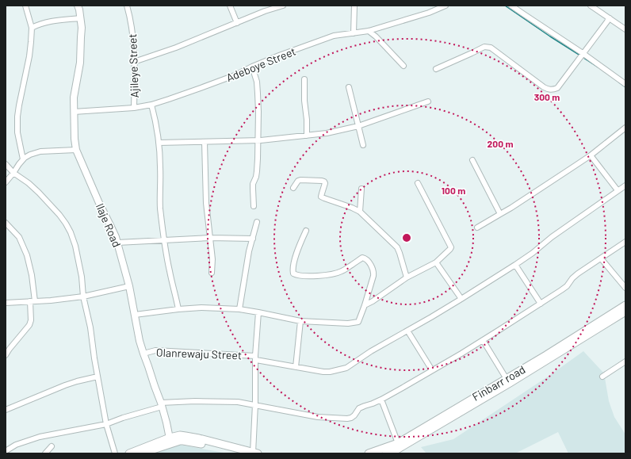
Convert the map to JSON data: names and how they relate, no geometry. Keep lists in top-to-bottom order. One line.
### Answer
{"streets":{"main road":["Finbarr road"],"street":["Adeboye Street","Ajileye Street","Ilaje Road","Olanrewaju Street"]},"crossings":[["Adeboye Street","Ajileye Street"],["Adeboye Street","Ilaje Road"],["Ilaje Road","Olanrewaju Street"]],"rings":["300 m","200 m","100 m"]}
